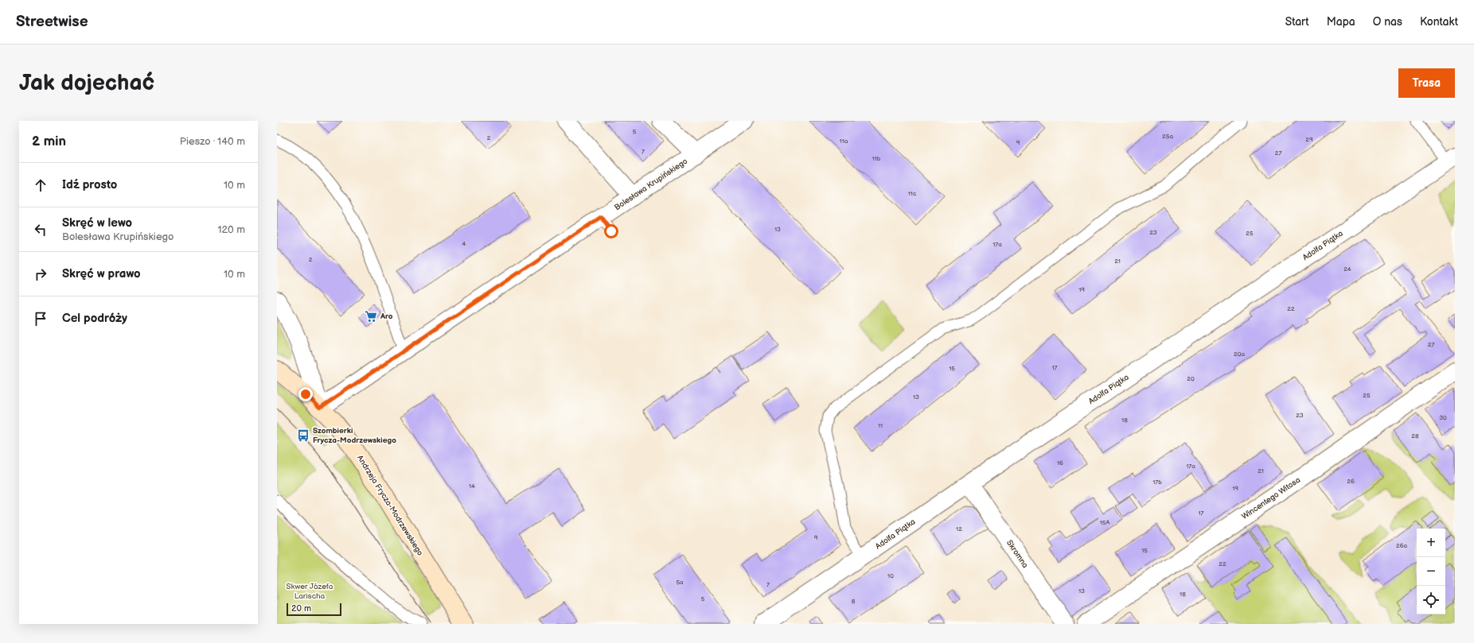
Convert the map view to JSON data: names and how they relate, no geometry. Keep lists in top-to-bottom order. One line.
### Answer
{"streets":{"main road":["Andrzeja Frycza-Modrzewskiego"],"street":["Bolesława Krupińskiego","Adolfa Piątka","Wincentego Witosa","Skromna"]},"crossings":[["Bolesława Krupińskiego","Andrzeja Frycza-Modrzewskiego"],["Adolfa Piątka","Skromna"]],"parks":["Skwer Józefa Larischa"],"places":{"supermarket":["Aro"],"bus stop":["Szombierki Frycza-Modrzewskiego"]},"house_numbers":["5","25a","2","29","11a","9","7","27","11b","11c","13","23","25","4","17a","2","21","24","19","22","27","20a","17","15","20","25","13","23","30","18","11","28","16","17a","21","26","17b","14","19","17","15A","12","9","26a","15","22","10","5a","7","13","18","5","8"],"scale_bar":"20 m","page":{"header":"Streetwise","nav":["Start","Mapa","O nas","Kontakt"],"buttons":"Trasa","title":"Jak dojechać","heading":["2 min","Pieszo · 140 m"],"list":[["Idź prosto","10 m"],["Skręć w lewo","Bolesława Krupińskiego","120 m"],["Skręć w prawo","10 m"],"Cel podróży"],"map_buttons":["+","−"],"scale":"20 m"}}
